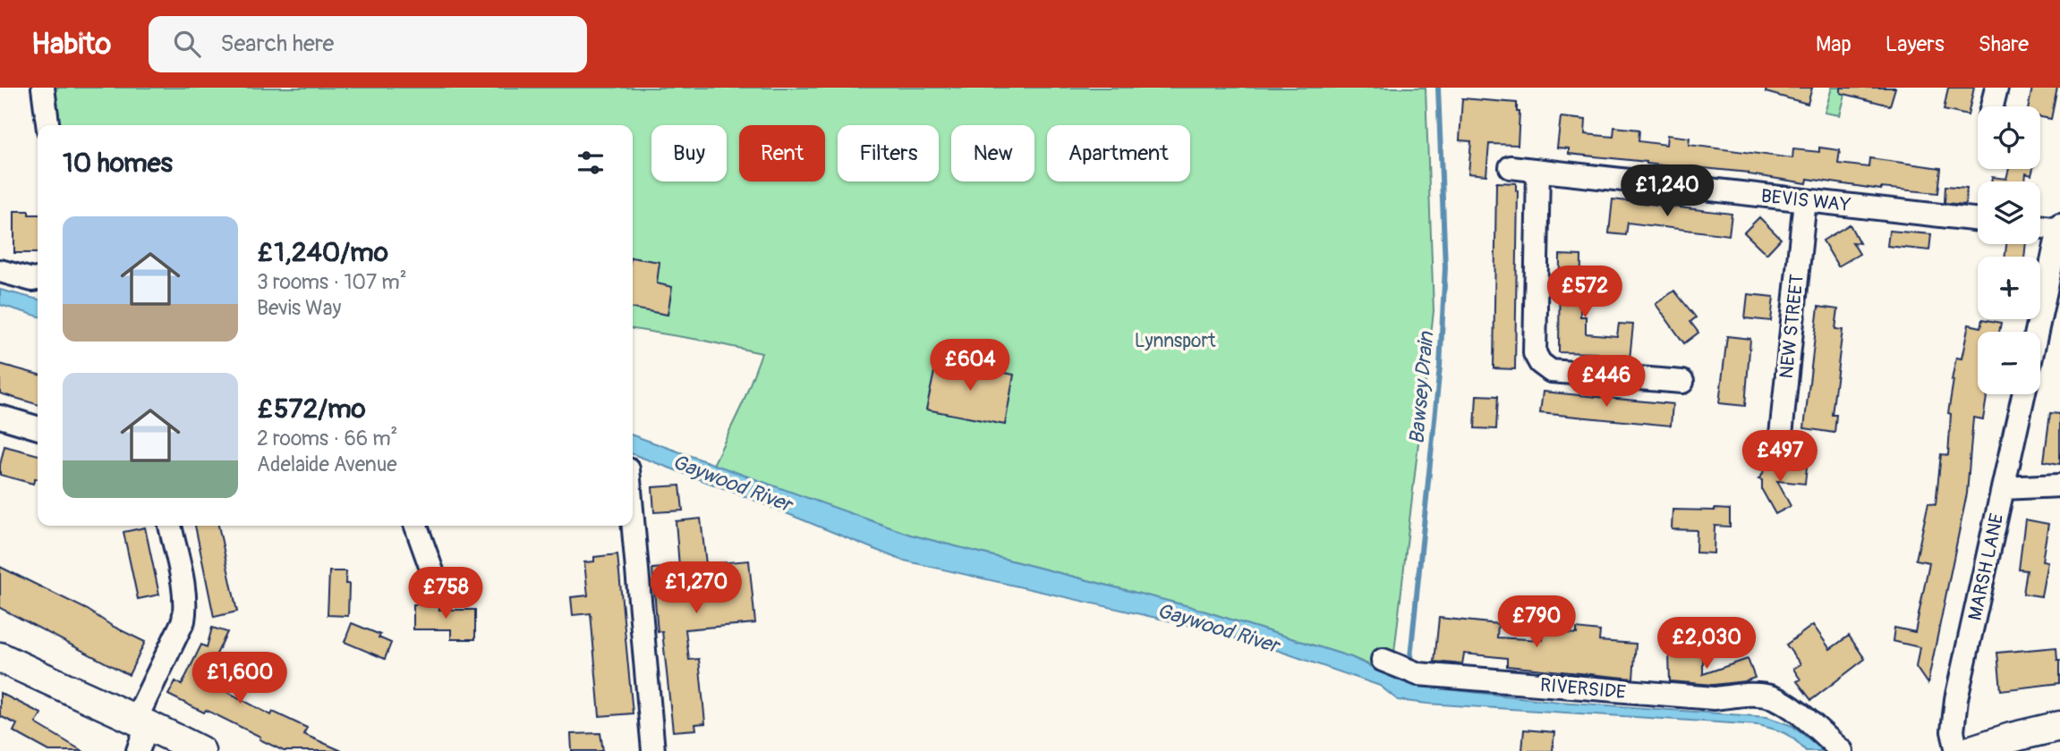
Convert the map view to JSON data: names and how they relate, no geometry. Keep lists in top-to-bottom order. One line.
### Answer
{"streets":{"street":["BEVIS WAY","NEW STREET","MARSH LANE","RIVERSIDE"]},"crossings":[["BEVIS WAY","NEW STREET"]],"water":["Bawsey Drain","Gaywood River"],"parks":["Lynnsport"],"page":{"header":"Habito","search":"Search here","nav":["Map","Layers","Share"],"map_buttons":["+","−"],"chip":["Buy","Rent","Filters","New","Apartment"],"heading":"10 homes","price":["£1,240","£572","£604","£446","£497","£1,270","£758","£790","£2,030","£1,600"],"list":[{"name":"£1,240/mo","note":"3 rooms · 107 m² · Bevis Way"},{"name":"£572/mo","note":"2 rooms · 66 m² · Adelaide Avenue"}]}}
